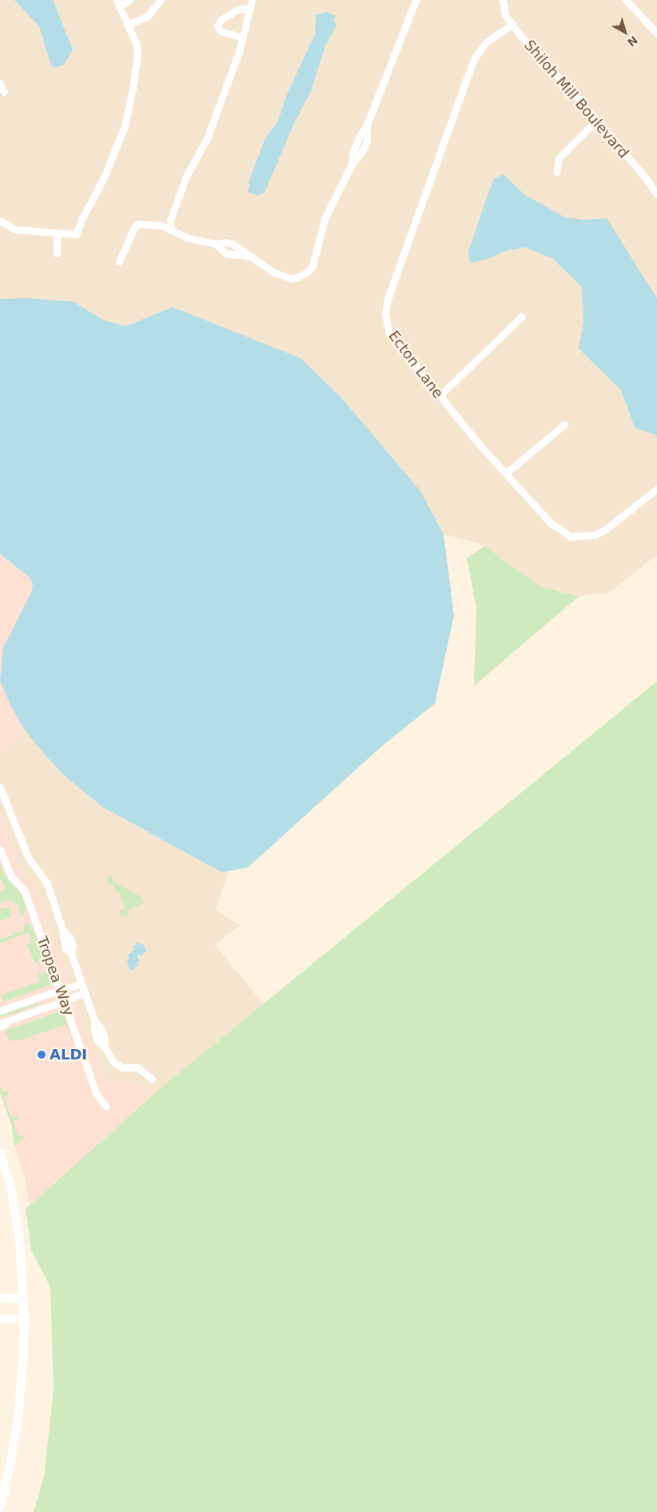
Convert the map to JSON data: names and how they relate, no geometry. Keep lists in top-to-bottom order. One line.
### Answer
{"streets":{"street":["Shiloh Mill Boulevard","Ecton Lane","Tropea Way"]},"crossings":[["Shiloh Mill Boulevard","Ecton Lane"]],"places":["ALDI"],"north":"bottom right"}
